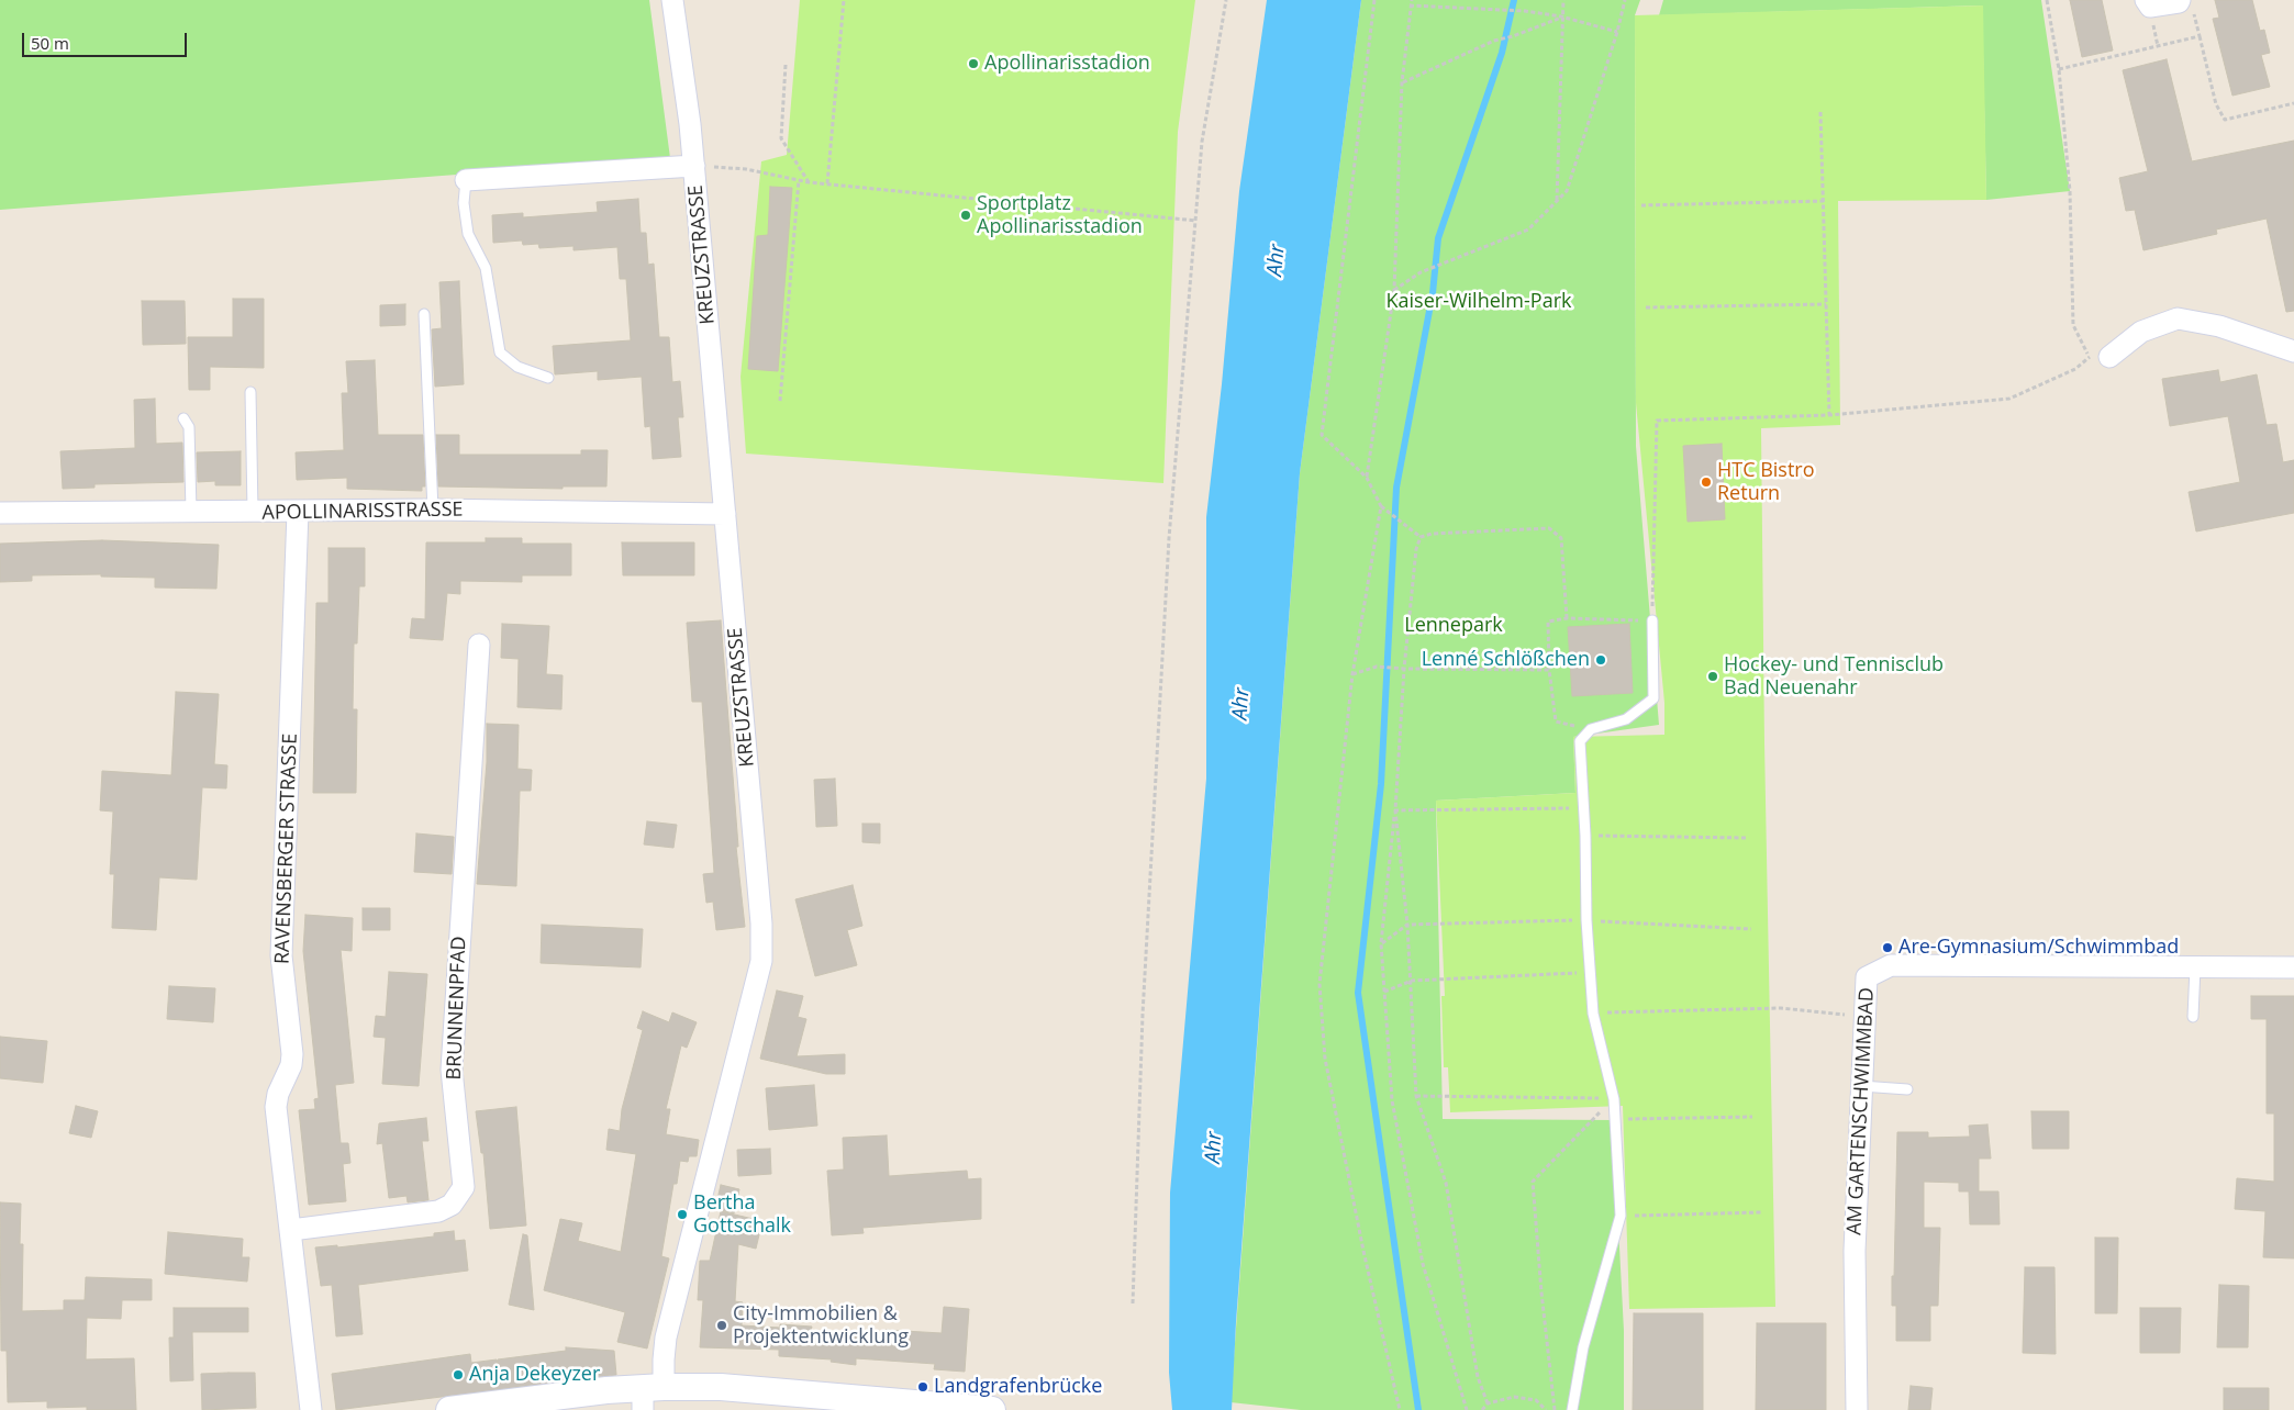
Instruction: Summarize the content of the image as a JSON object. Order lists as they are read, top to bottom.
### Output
{
  "streets": {
    "street": [
      "KREUZSTRASSE",
      "APOLLINARISSTRASSE",
      "RAVENSBERGER STRASSE",
      "BRUNNENPFAD",
      "AM GARTENSCHWIMMBAD"
    ]
  },
  "crossings": [
    ["KREUZSTRASSE", "APOLLINARISSTRASSE"],
    ["APOLLINARISSTRASSE", "RAVENSBERGER STRASSE"],
    ["RAVENSBERGER STRASSE", "BRUNNENPFAD"]
  ],
  "water": ["Ahr"],
  "parks": ["Kaiser-Wilhelm-Park", "Lennepark"],
  "places": [
    "Apollinarisstadion",
    "Sportplatz Apollinarisstadion",
    "HTC Bistro Return",
    "Lenné Schlößchen",
    "Hockey- und Tennisclub Bad Neuenahr",
    "Are-Gymnasium/Schwimmbad",
    "Bertha Gottschalk",
    "City-Immobilien & Projektentwicklung",
    "Anja Dekeyzer",
    "Landgrafenbrücke"
  ],
  "scale_bar": "50 m"
}
